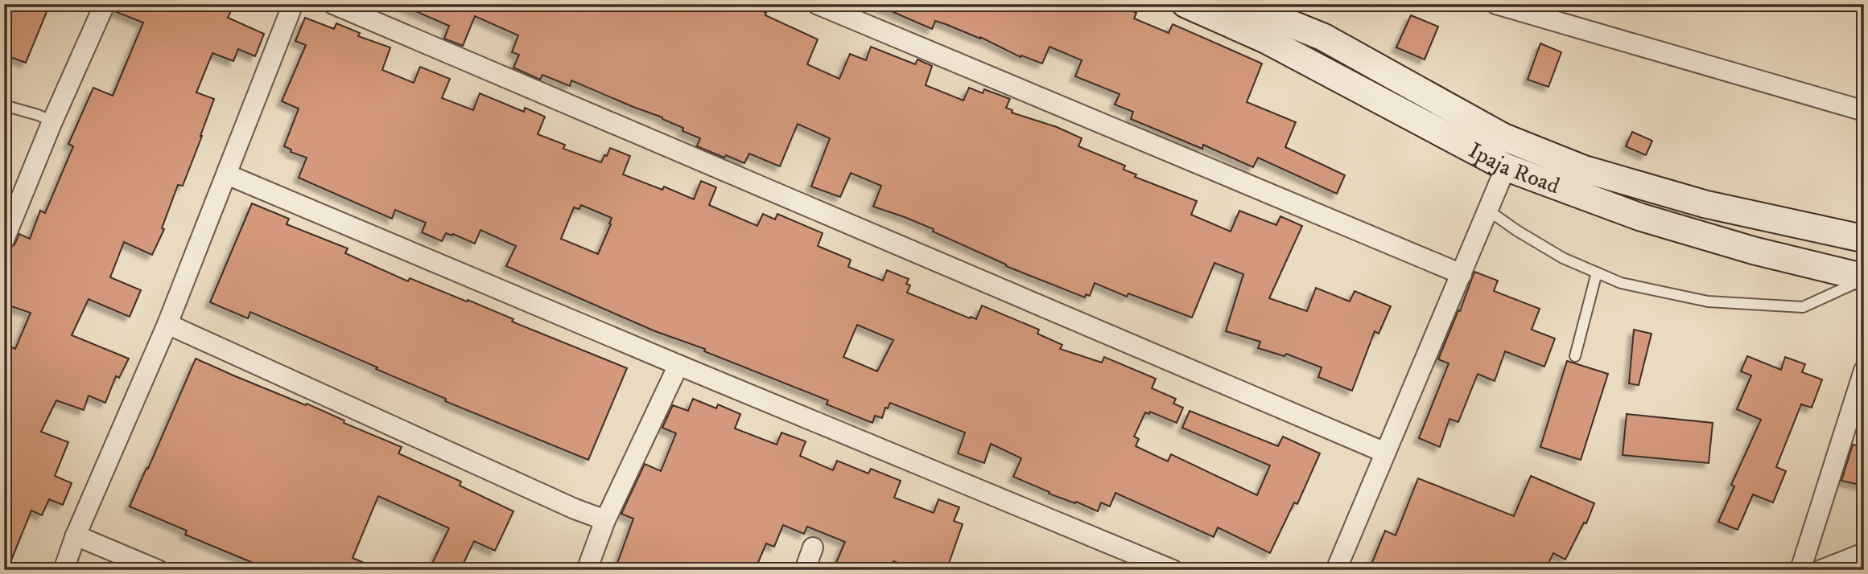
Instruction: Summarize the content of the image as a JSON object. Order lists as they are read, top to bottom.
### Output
{
  "streets": {
    "main road": ["Ipaja Road"]
  }
}
